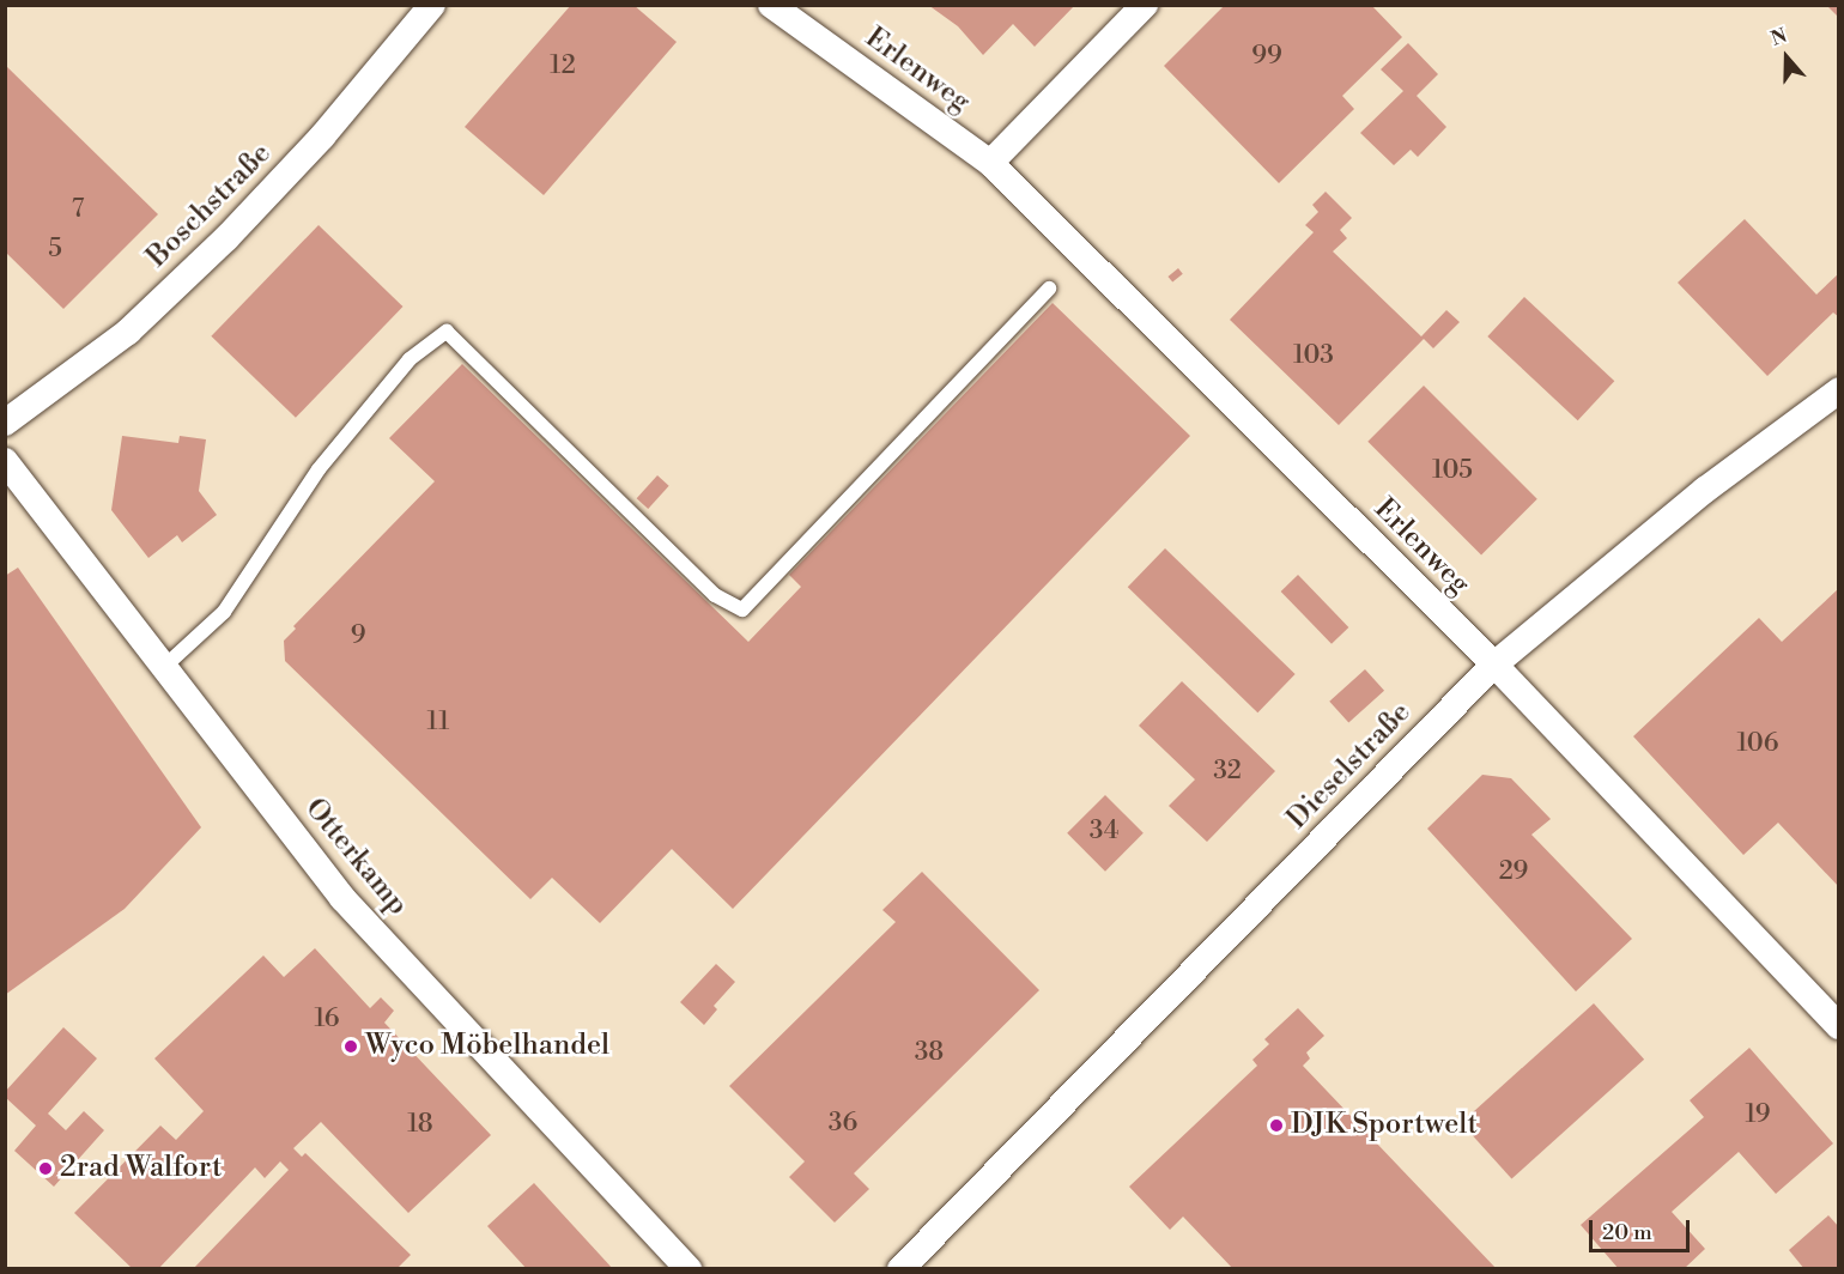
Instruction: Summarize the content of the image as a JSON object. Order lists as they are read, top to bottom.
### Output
{
  "streets": {
    "street": [
      "Erlenweg",
      "Boschstraße",
      "Dieselstraße",
      "Otterkamp"
    ]
  },
  "crossings": [
    ["Erlenweg", "Dieselstraße"]
  ],
  "places": ["Wyco Möbelhandel", "DJK Sportwelt", "2rad Walfort"],
  "house_numbers": [
    "99",
    "12",
    "7",
    "5",
    "103",
    "105",
    "9",
    "11",
    "106",
    "32",
    "34",
    "29",
    "16",
    "38",
    "19",
    "36",
    "18"
  ],
  "scale_bar": "20 m",
  "north": "top"
}
